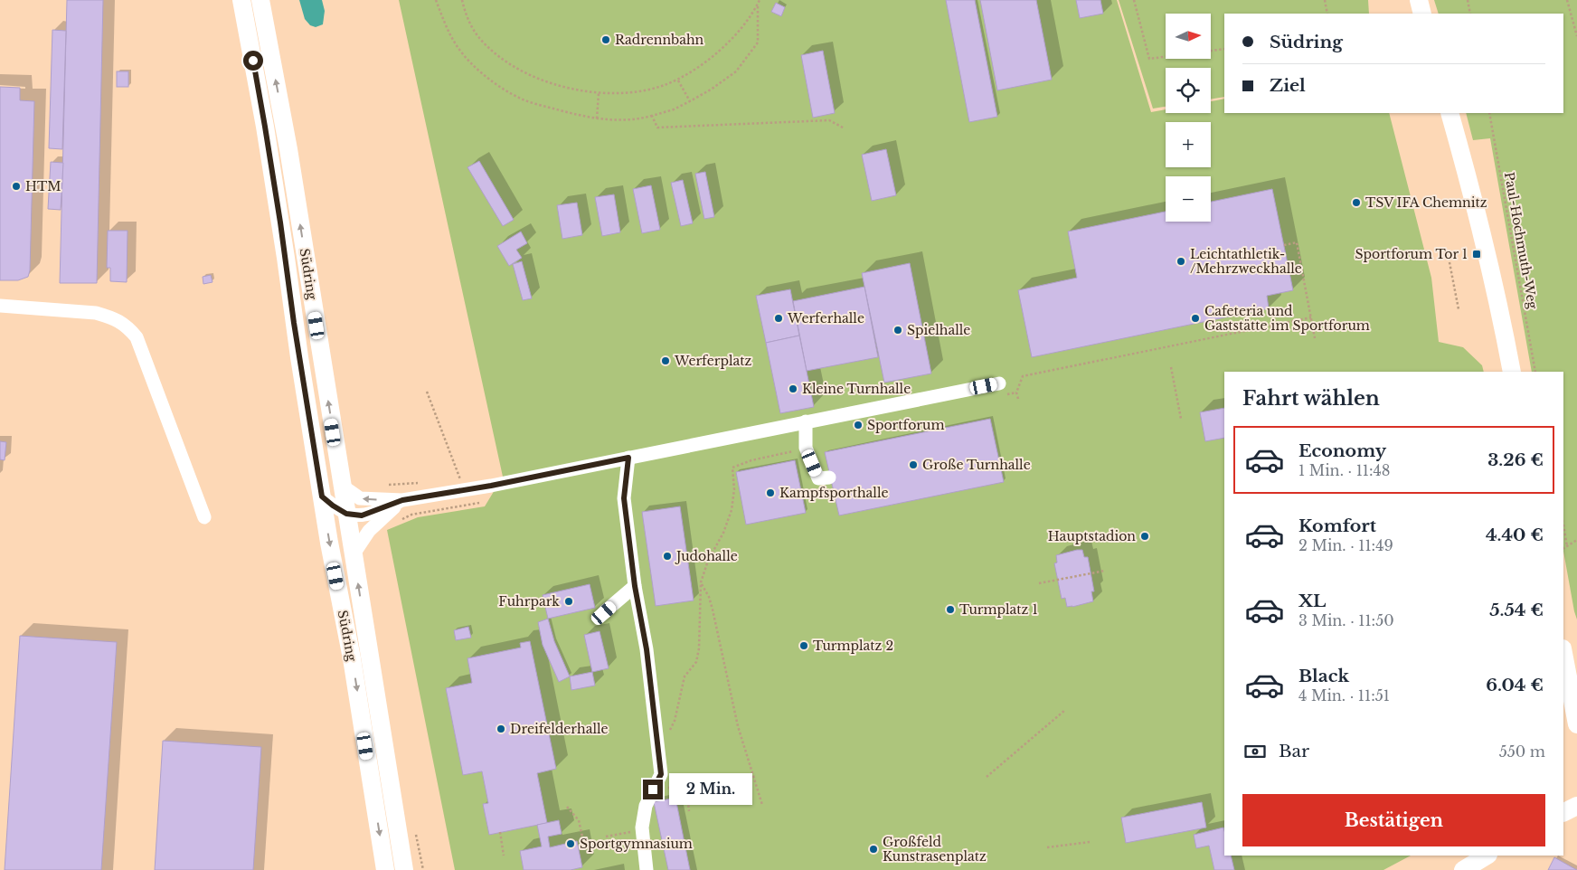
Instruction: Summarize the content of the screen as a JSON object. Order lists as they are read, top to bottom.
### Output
{
  "streets": {
    "main road": ["Südring"],
    "path": ["Paul-Hochmuth-Weg"]
  },
  "places": {
    "other": [
      "Radrennbahn",
      "HTM",
      "TSV IFA Chemnitz",
      "Leichtathletik- /Mehrzweckhalle",
      "Werferhalle",
      "Cafeteria und Gaststätte im Sportforum",
      "Spielhalle",
      "Werferplatz",
      "Kleine Turnhalle",
      "Sportforum",
      "Große Turnhalle",
      "Kampfsporthalle",
      "Hauptstadion",
      "Judohalle",
      "Fuhrpark",
      "Turmplatz 1",
      "Turmplatz 2",
      "Dreifelderhalle",
      "Sportgymnasium",
      "Großfeld Kunstrasenplatz"
    ],
    "transit": ["Sportforum Tor 1"]
  },
  "north": "right",
  "page": {
    "map_buttons": ["+", "−"],
    "banner": ["Südring", "Ziel"],
    "heading": "Fahrt wählen",
    "list": [
      {
        "name": "Economy",
        "note": "1 Min. · 11:48",
        "value": "3.26 €"
      },
      {
        "name": "Komfort",
        "note": "2 Min. · 11:49",
        "value": "4.40 €"
      },
      {
        "name": "XL",
        "note": "3 Min. · 11:50",
        "value": "5.54 €"
      },
      {
        "name": "Black",
        "note": "4 Min. · 11:51",
        "value": "6.04 €"
      }
    ],
    "pay": ["Bar", "550 m"],
    "bubble": "2 Min.",
    "buttons": "Bestätigen"
  }
}
